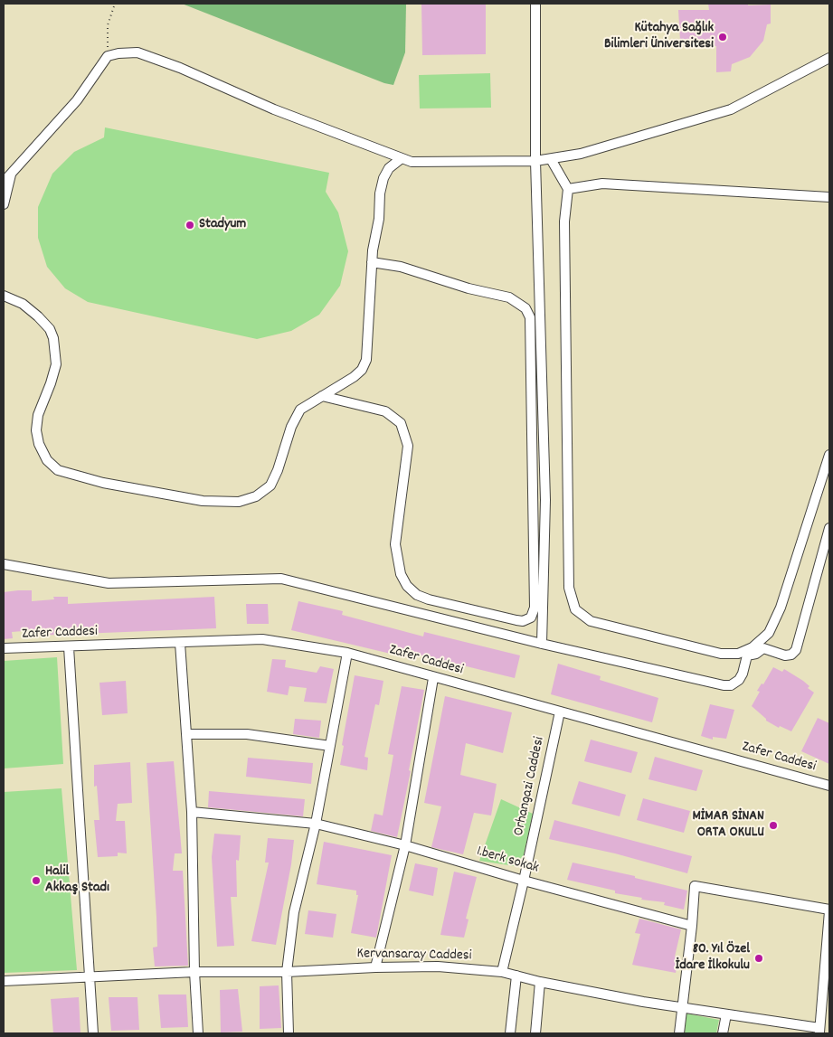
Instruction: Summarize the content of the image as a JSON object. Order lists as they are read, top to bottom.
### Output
{
  "streets": {
    "street": [
      "Zafer Caddesi",
      "Orhangazi Caddesi",
      "1.berk sokak",
      "Kervansaray Caddesi"
    ]
  },
  "crossings": [
    ["Zafer Caddesi", "Orhangazi Caddesi"],
    ["Orhangazi Caddesi", "1.berk sokak"],
    ["Orhangazi Caddesi", "Kervansaray Caddesi"]
  ],
  "places": [
    "Kütahya Sağlık Bilimleri Üniversitesi",
    "Stadyum",
    "MİMAR SİNAN ORTA OKULU",
    "Halil Akkaş Stadı",
    "80. Yıl Özel İdare İlkokulu"
  ]
}
